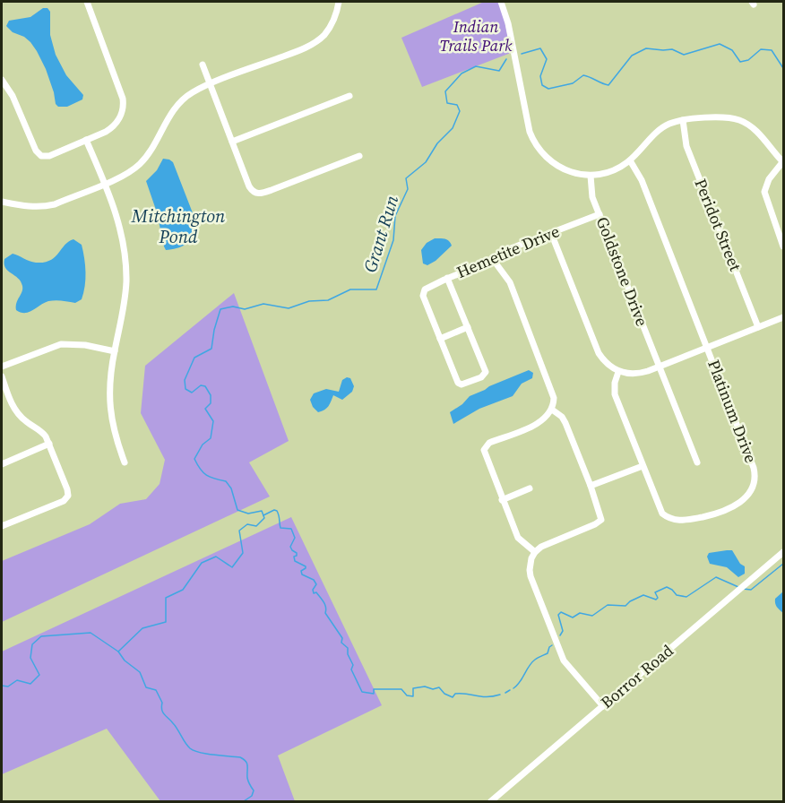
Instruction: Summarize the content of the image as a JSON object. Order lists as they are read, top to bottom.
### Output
{
  "streets": {
    "street": [
      "Peridot Street",
      "Hemetite Drive",
      "Goldstone Drive",
      "Platinum Drive",
      "Borror Road"
    ]
  },
  "crossings": [
    ["Hemetite Drive", "Goldstone Drive"]
  ],
  "water": ["Mitchington Pond", "Grant Run"],
  "parks": ["Indian Trails Park"]
}
